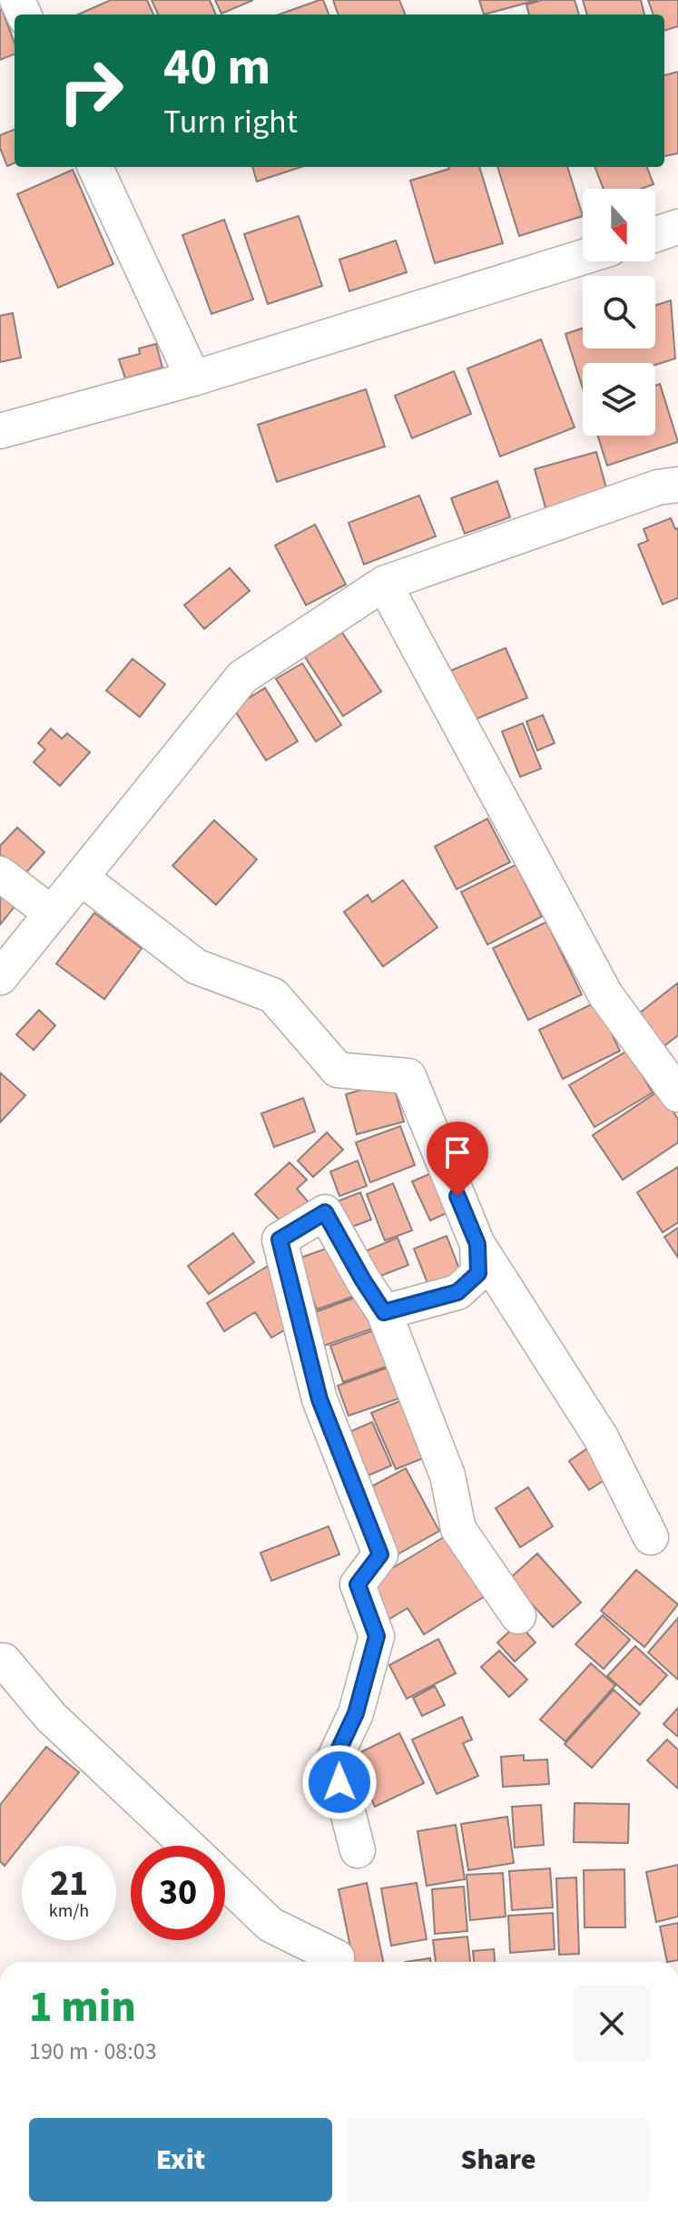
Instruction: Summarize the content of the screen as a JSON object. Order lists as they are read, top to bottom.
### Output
{
  "north": "bottom",
  "page": {
    "turn": ["40 m", "Turn right"],
    "speed": "21 km/h",
    "limit": "30",
    "heading": ["1 min", "190 m · 08:03"],
    "buttons": ["Exit", "Share"]
  }
}
